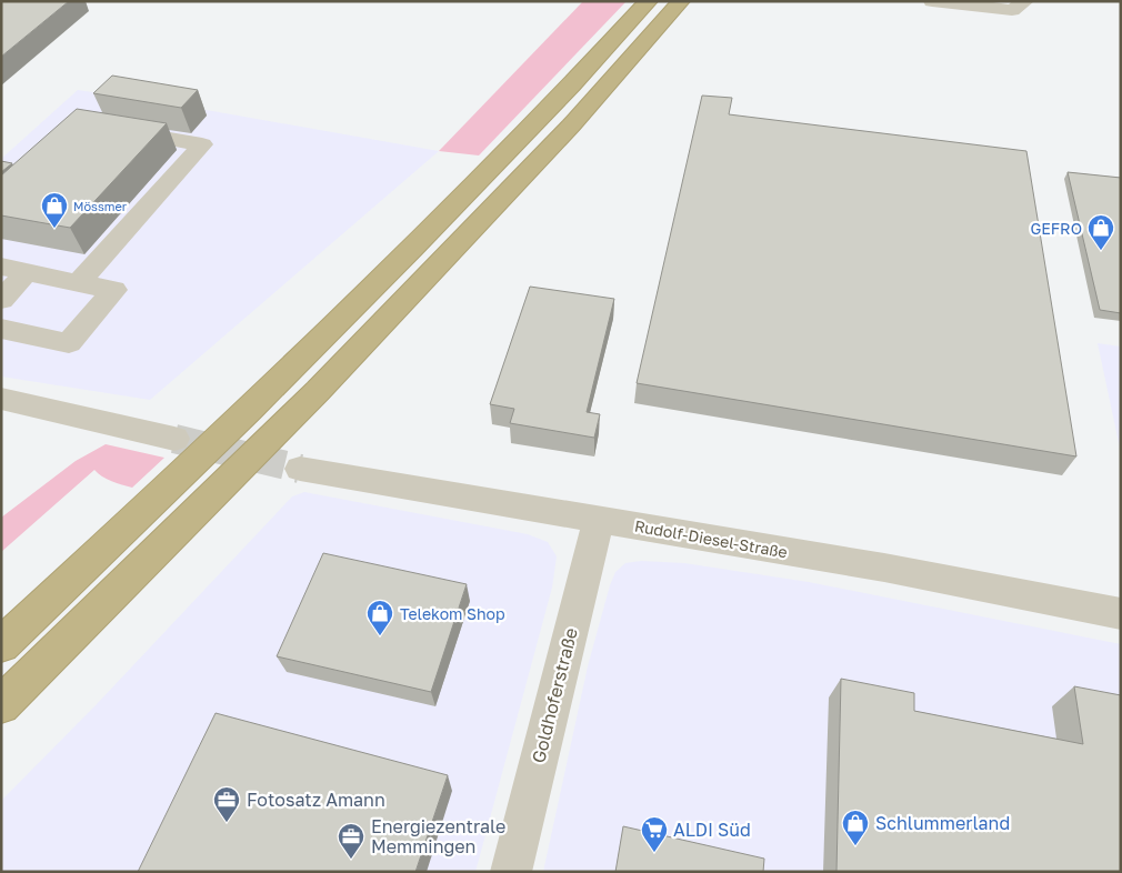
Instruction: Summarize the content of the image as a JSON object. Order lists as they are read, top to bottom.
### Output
{
  "streets": {
    "street": ["Rudolf-Diesel-Straße", "Goldhoferstraße"]
  },
  "crossings": [
    ["Rudolf-Diesel-Straße", "Goldhoferstraße"]
  ],
  "places": {
    "shop": [
      "Mössmer",
      "GEFRO",
      "Telekom Shop",
      "Schlummerland"
    ],
    "office": ["Fotosatz Amann", "Energiezentrale Memmingen"],
    "supermarket": ["ALDI Süd"]
  }
}
